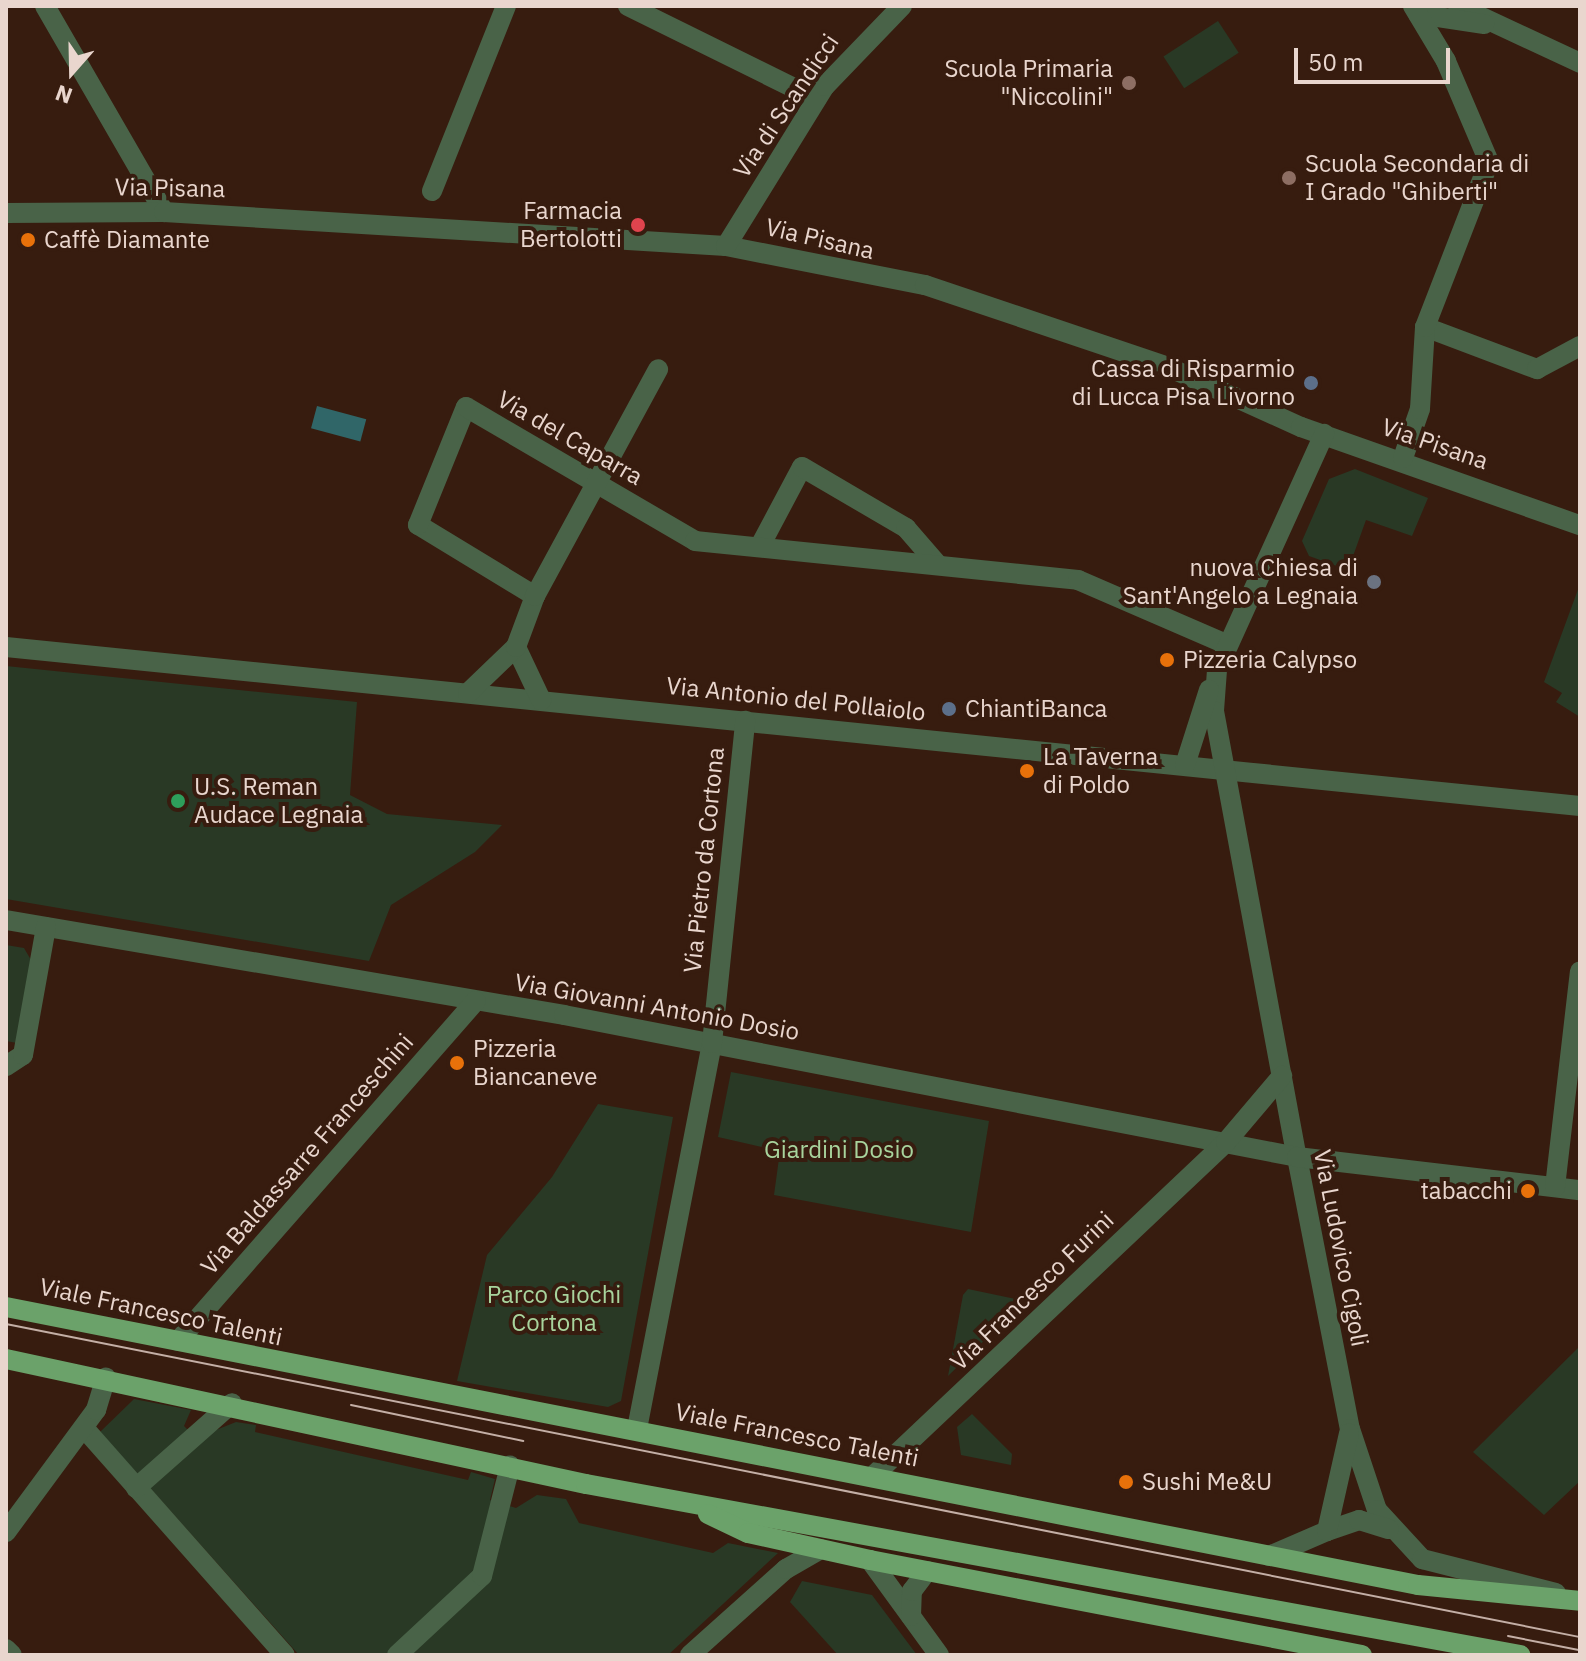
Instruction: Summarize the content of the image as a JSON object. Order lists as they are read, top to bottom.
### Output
{
  "streets": {
    "main road": ["Viale Francesco Talenti"],
    "street": [
      "Via di Scandicci",
      "Via Pisana",
      "Via del Caparra",
      "Via Antonio del Pollaiolo",
      "Via Pietro da Cortona",
      "Via Giovanni Antonio Dosio",
      "Via Baldassarre Franceschini",
      "Via Ludovico Cigoli",
      "Via Francesco Furini"
    ]
  },
  "crossings": [
    ["Via di Scandicci", "Via Pisana"],
    ["Via Antonio del Pollaiolo", "Via Pietro da Cortona"],
    ["Via Antonio del Pollaiolo", "Via Ludovico Cigoli"],
    ["Via Pietro da Cortona", "Via Giovanni Antonio Dosio"],
    ["Via Pietro da Cortona", "Viale Francesco Talenti"],
    ["Via Giovanni Antonio Dosio", "Via Baldassarre Franceschini"],
    ["Via Giovanni Antonio Dosio", "Via Ludovico Cigoli"],
    ["Via Giovanni Antonio Dosio", "Via Francesco Furini"],
    ["Via Baldassarre Franceschini", "Viale Francesco Talenti"],
    ["Via Ludovico Cigoli", "Viale Francesco Talenti"],
    ["Via Francesco Furini", "Viale Francesco Talenti"]
  ],
  "parks": ["Giardini Dosio", "Parco Giochi Cortona"],
  "places": [
    "Scuola Primaria \"Niccolini\"",
    "Scuola Secondaria di I Grado \"Ghiberti\"",
    "Farmacia Bertolotti",
    "Caffè Diamante",
    "Cassa di Risparmio di Lucca Pisa Livorno",
    "nuova Chiesa di Sant'Angelo a Legnaia",
    "Pizzeria Calypso",
    "ChiantiBanca",
    "La Taverna di Poldo",
    "U.S. Reman Audace Legnaia",
    "Pizzeria Biancaneve",
    "tabacchi",
    "Sushi Me&U"
  ],
  "scale_bar": "50 m",
  "north": "bottom"
}
